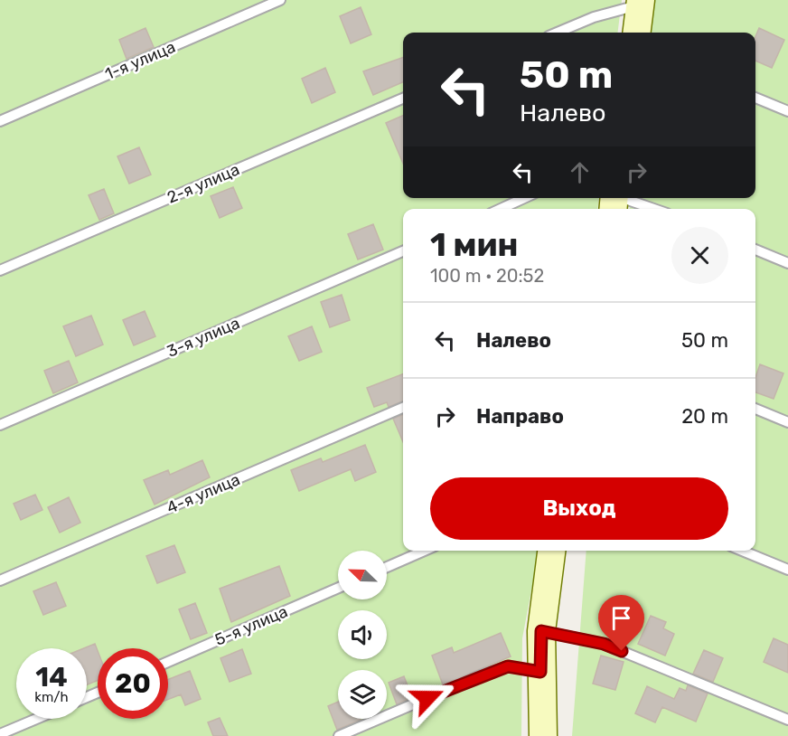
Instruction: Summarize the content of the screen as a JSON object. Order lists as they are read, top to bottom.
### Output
{
  "streets": {
    "lane": [
      "1-я улица",
      "2-я улица",
      "3-я улица",
      "4-я улица",
      "5-я улица"
    ]
  },
  "north": "top left",
  "page": {
    "turn": ["50 m", "Налево"],
    "heading": ["1 мин", "100 m · 20:52"],
    "list": [
      {
        "name": "Налево",
        "value": "50 m"
      },
      {
        "name": "Направо",
        "value": "20 m"
      }
    ],
    "buttons": "Выход",
    "speed": "14 km/h",
    "limit": "20"
  }
}
